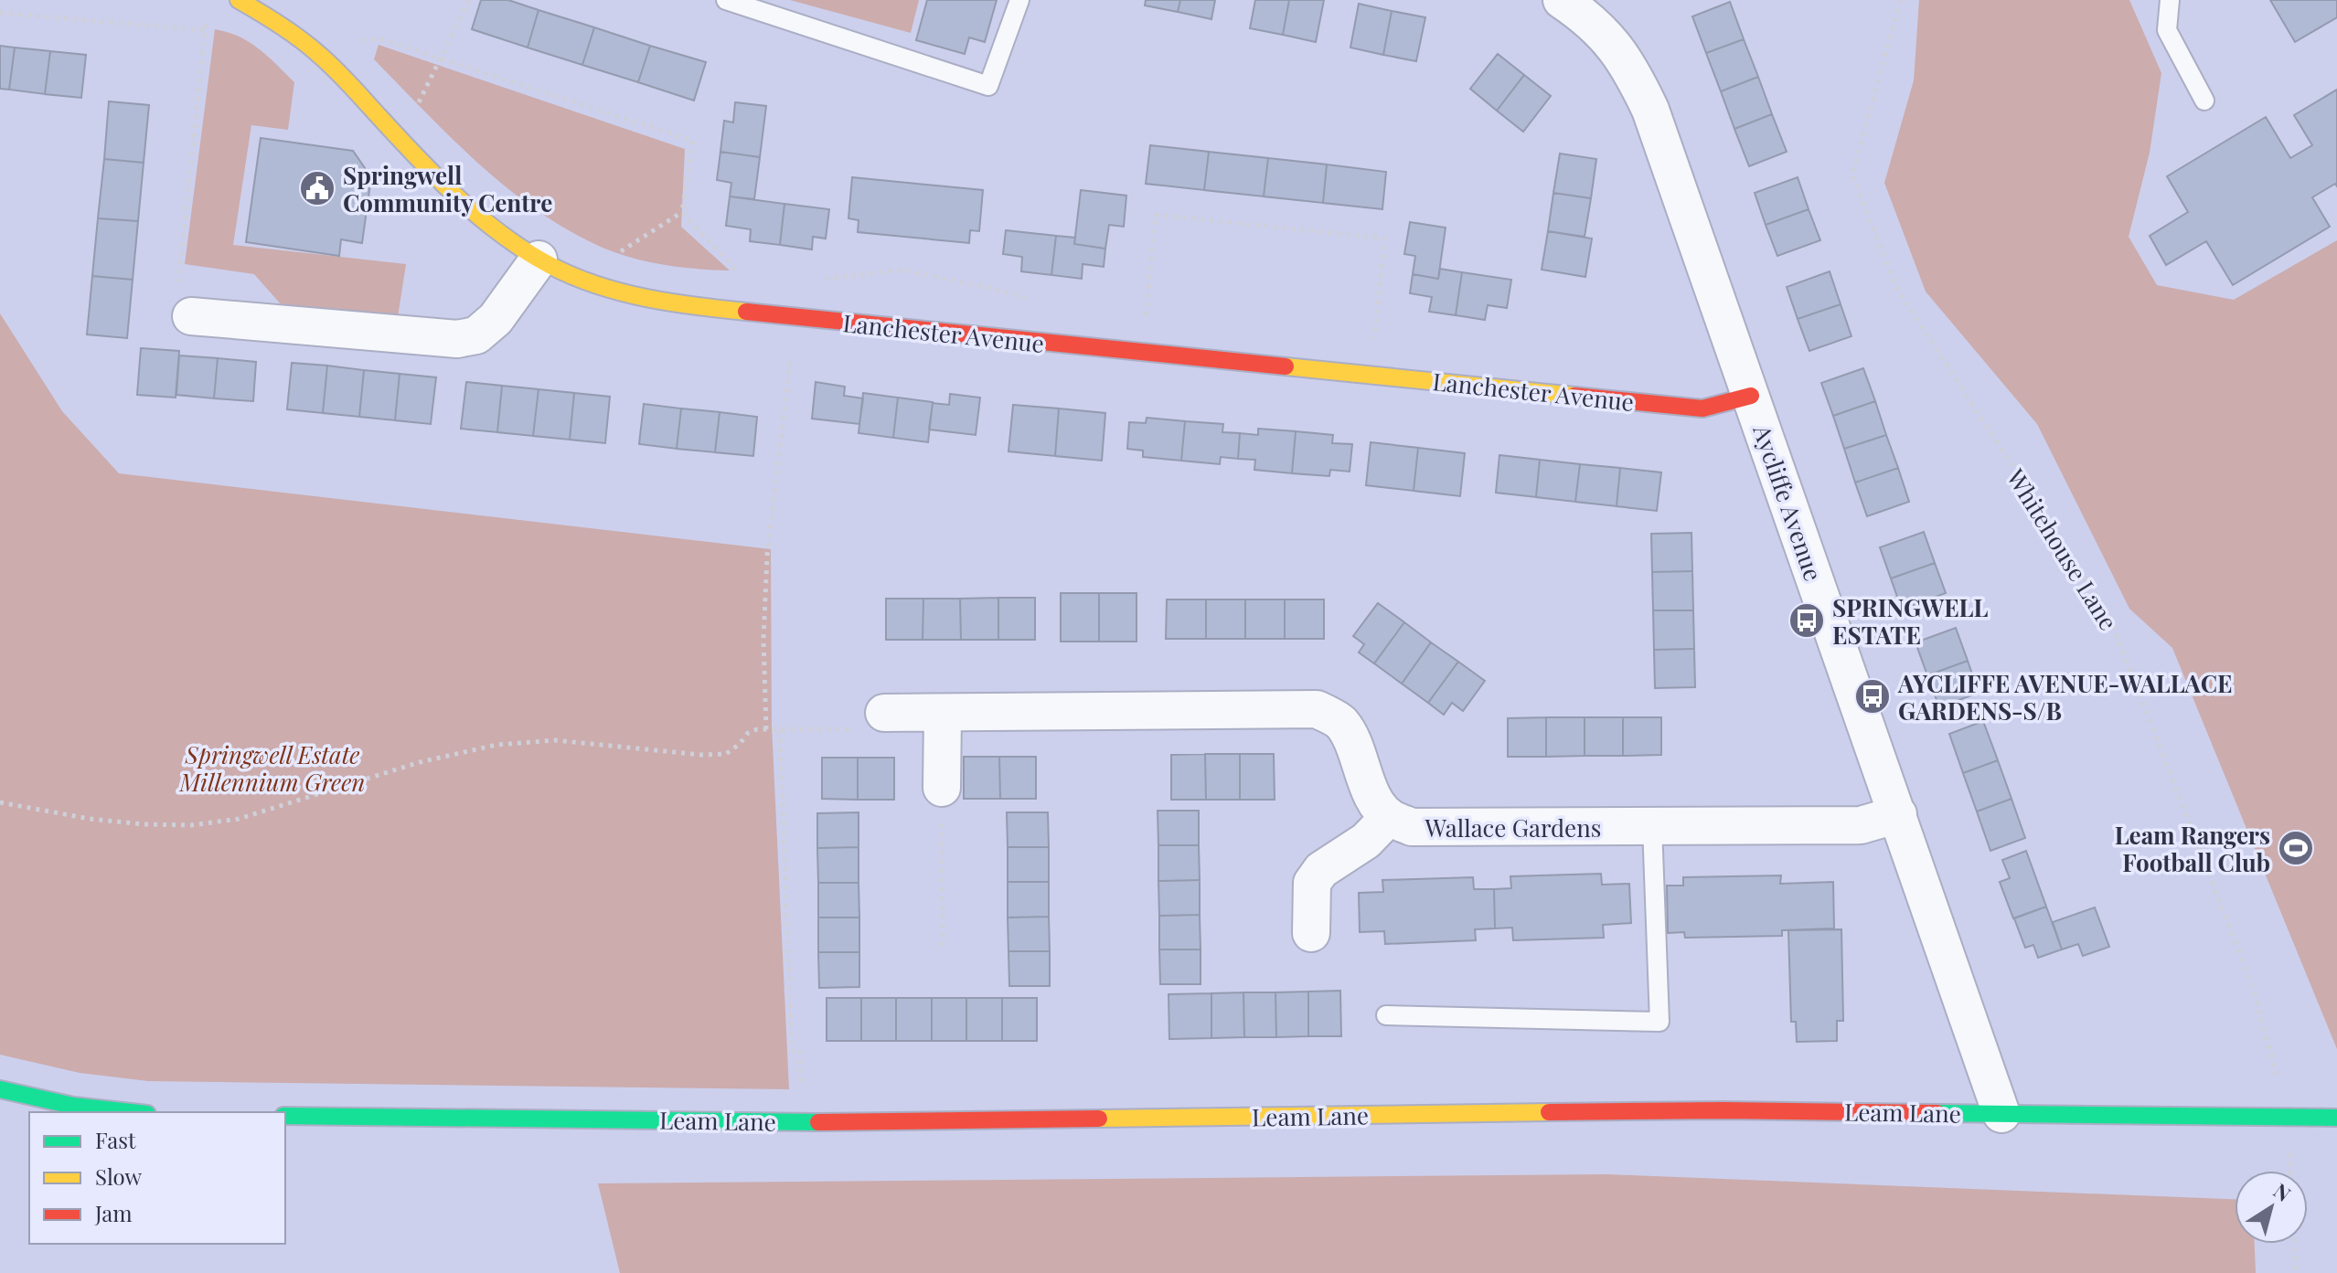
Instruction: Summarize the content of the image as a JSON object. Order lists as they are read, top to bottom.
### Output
{
  "streets": {
    "main road": ["Lanchester Avenue", "Leam Lane"],
    "street": ["Aycliffe Avenue", "Wallace Gardens"],
    "path": ["Whitehouse Lane"]
  },
  "crossings": [
    ["Lanchester Avenue", "Aycliffe Avenue"],
    ["Aycliffe Avenue", "Wallace Gardens"],
    ["Aycliffe Avenue", "Leam Lane"],
    ["Whitehouse Lane", "Leam Lane"]
  ],
  "parks": ["Springwell Estate Millennium Green"],
  "places": {
    "public building": ["Springwell Community Centre"],
    "bus stop": ["SPRINGWELL ESTATE", "AYCLIFFE AVENUE-WALLACE GARDENS-S/B"],
    "sports": ["Leam Rangers Football Club"]
  },
  "legend": ["Fast", "Slow", "Jam"],
  "north": "top right"
}
